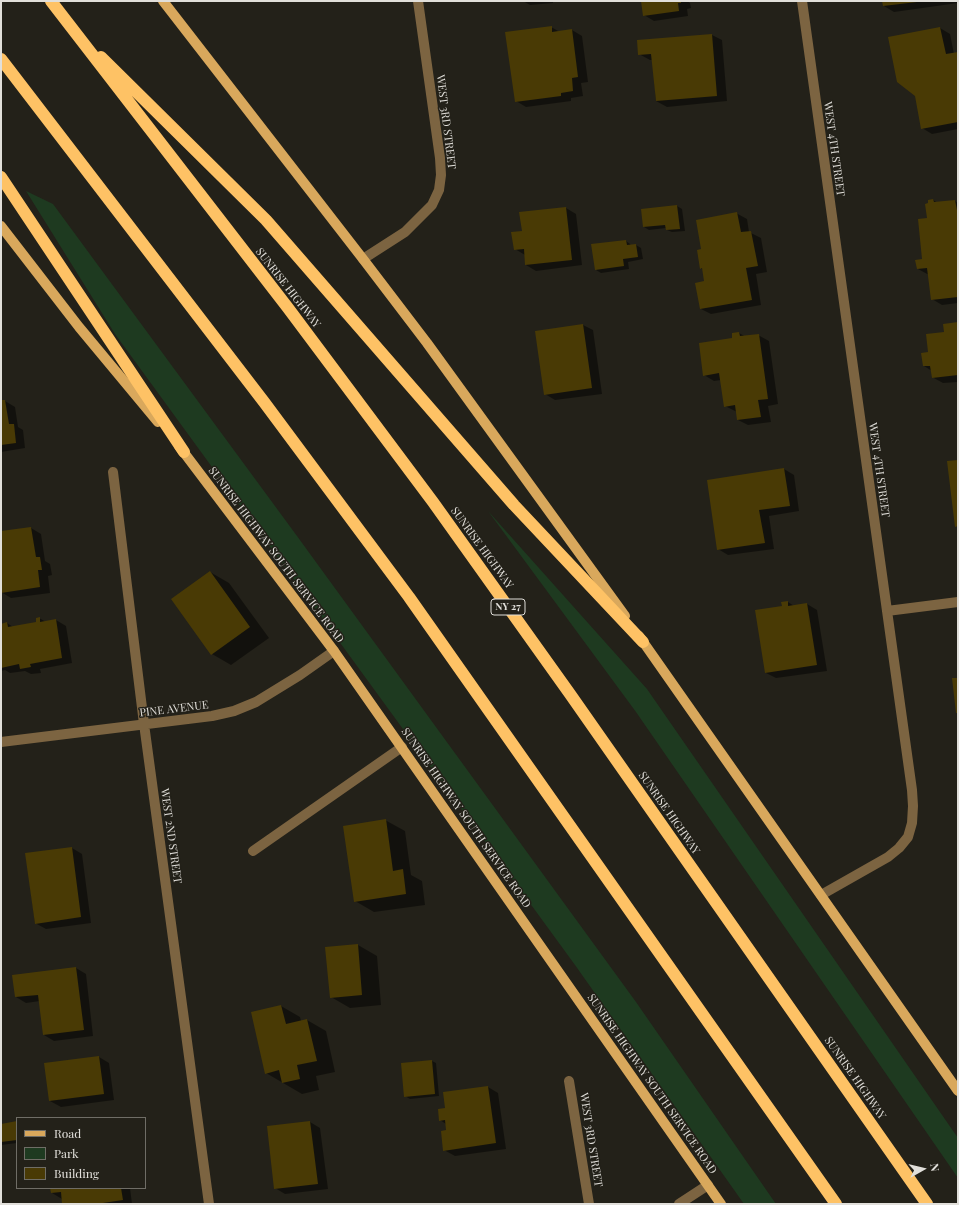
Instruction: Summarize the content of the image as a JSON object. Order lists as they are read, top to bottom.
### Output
{
  "streets": {
    "highway": ["SUNRISE HIGHWAY", "NY 27"],
    "main road": ["SUNRISE HIGHWAY SOUTH SERVICE ROAD"],
    "street": [
      "WEST 3RD STREET",
      "WEST 4TH STREET",
      "PINE AVENUE",
      "WEST 2ND STREET"
    ]
  },
  "crossings": [
    ["SUNRISE HIGHWAY SOUTH SERVICE ROAD", "PINE AVENUE"],
    ["PINE AVENUE", "WEST 2ND STREET"]
  ],
  "legend": ["Road", "Park", "Building"],
  "north": "right"
}
